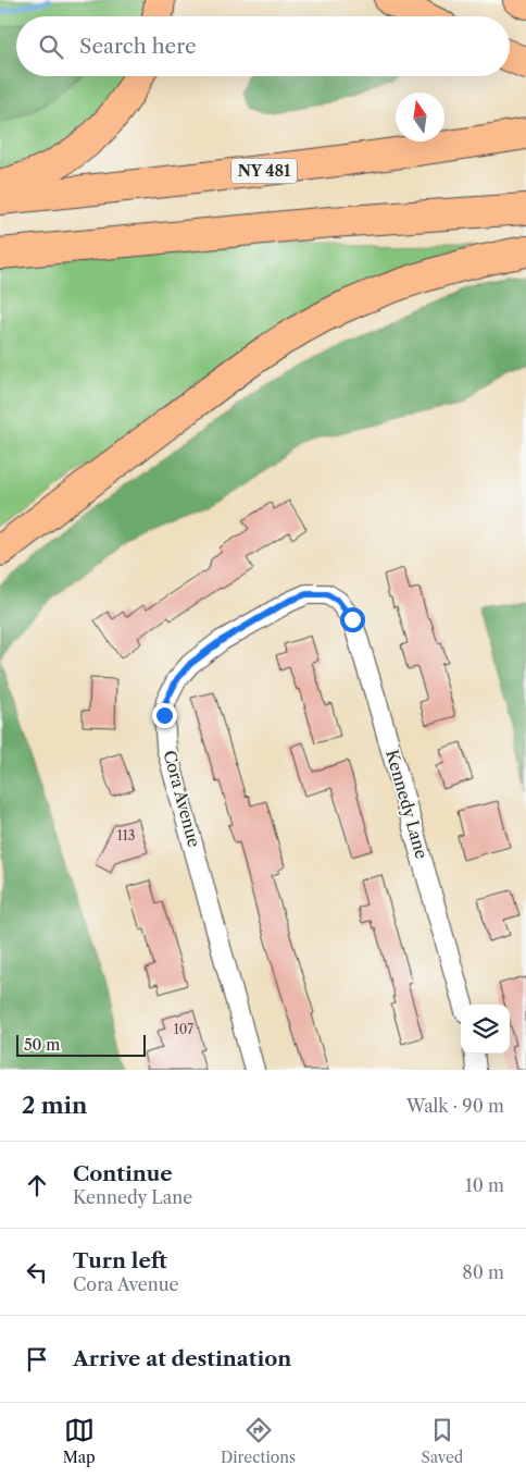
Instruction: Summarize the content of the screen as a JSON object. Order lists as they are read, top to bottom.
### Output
{
  "streets": {
    "highway": ["NY 481"],
    "street": ["Cora Avenue", "Kennedy Lane"]
  },
  "crossings": [
    ["Cora Avenue", "Kennedy Lane"]
  ],
  "house_numbers": ["113", "107"],
  "scale_bar": "50 m",
  "north": "top",
  "page": {
    "search": "Search here",
    "scale": "50 m",
    "heading": ["2 min", "Walk · 90 m"],
    "list": [
      ["Continue", "Kennedy Lane", "10 m"],
      ["Turn left", "Cora Avenue", "80 m"],
      "Arrive at destination"
    ],
    "nav": ["Map", "Directions", "Saved"]
  }
}
